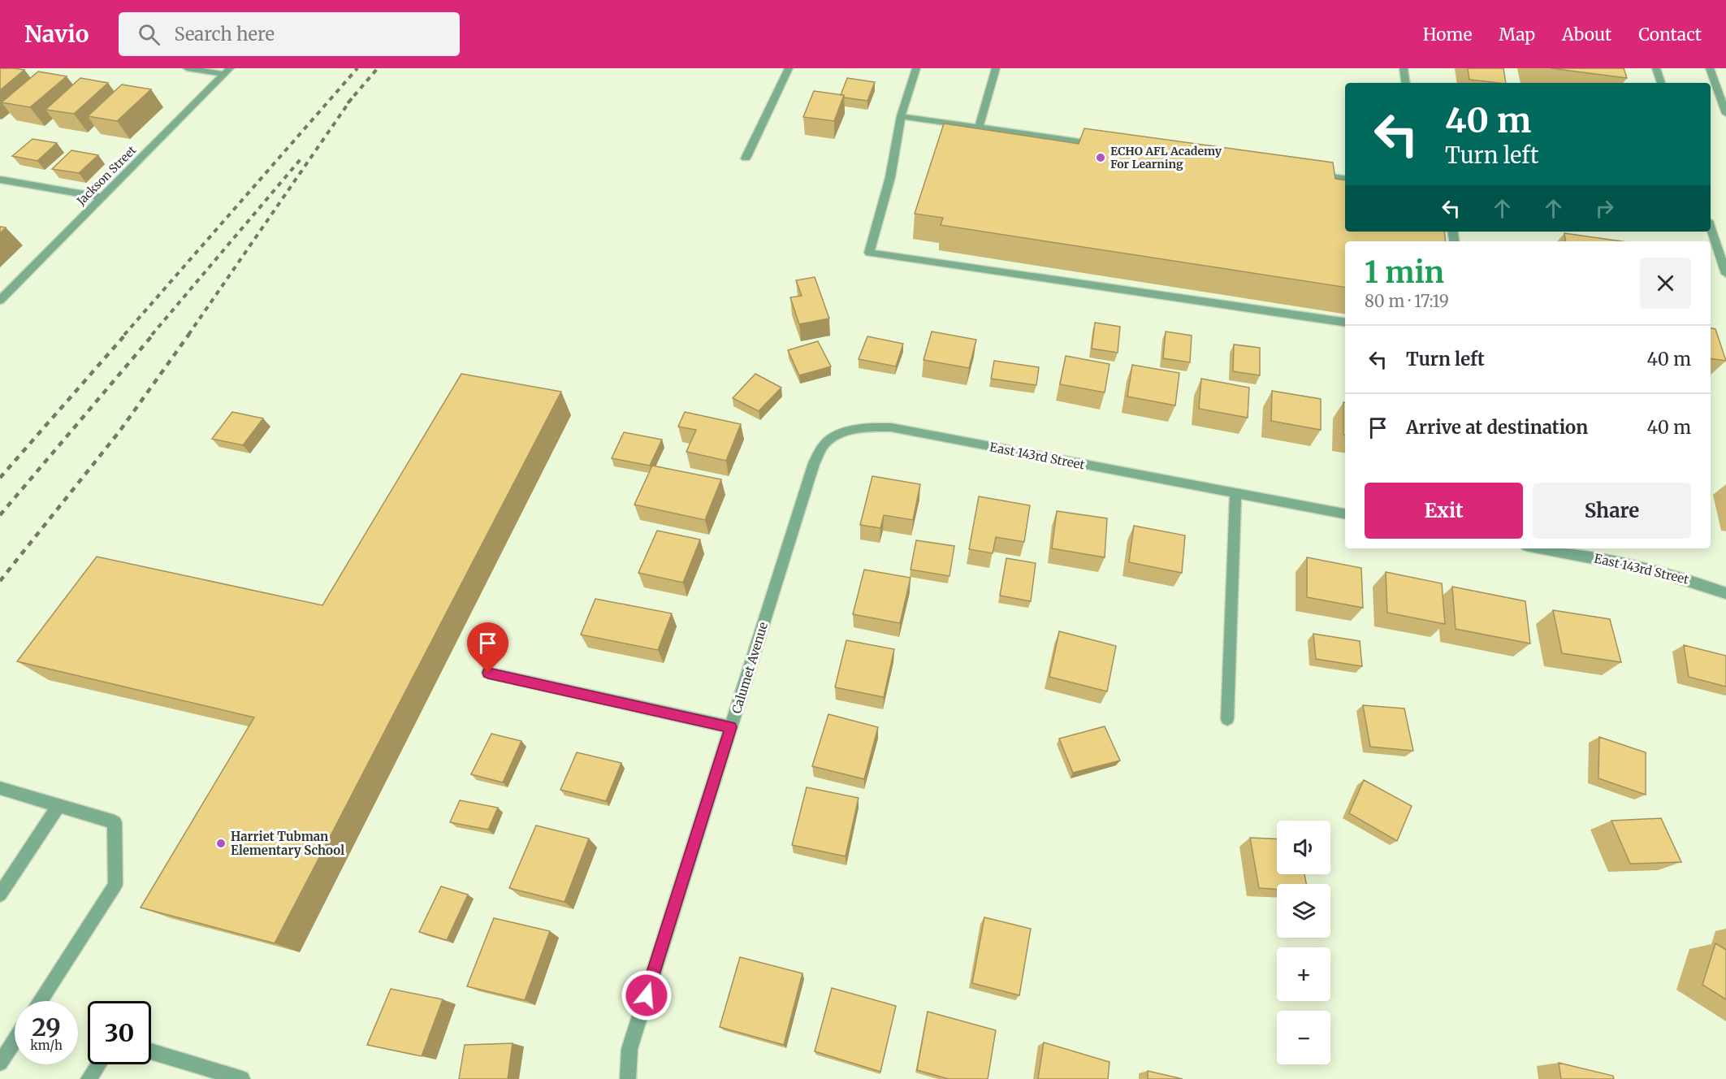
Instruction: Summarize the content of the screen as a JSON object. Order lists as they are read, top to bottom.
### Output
{
  "streets": {
    "street": ["Jackson Street", "East 143rd Street", "Calumet Avenue"]
  },
  "crossings": [
    ["East 143rd Street", "Calumet Avenue"]
  ],
  "places": ["ECHO AFL Academy For Learning", "Harriet Tubman Elementary School"],
  "page": {
    "header": "Navio",
    "search": "Search here",
    "nav": [
      "Home",
      "Map",
      "About",
      "Contact"
    ],
    "turn": ["40 m", "Turn left"],
    "heading": ["1 min", "80 m · 17:19"],
    "list": [
      {
        "name": "Turn left",
        "value": "40 m"
      },
      {
        "name": "Arrive at destination",
        "value": "40 m"
      }
    ],
    "buttons": ["Exit", "Share"],
    "map_buttons": ["+", "−"],
    "speed": "29 km/h",
    "limit": "30"
  }
}
